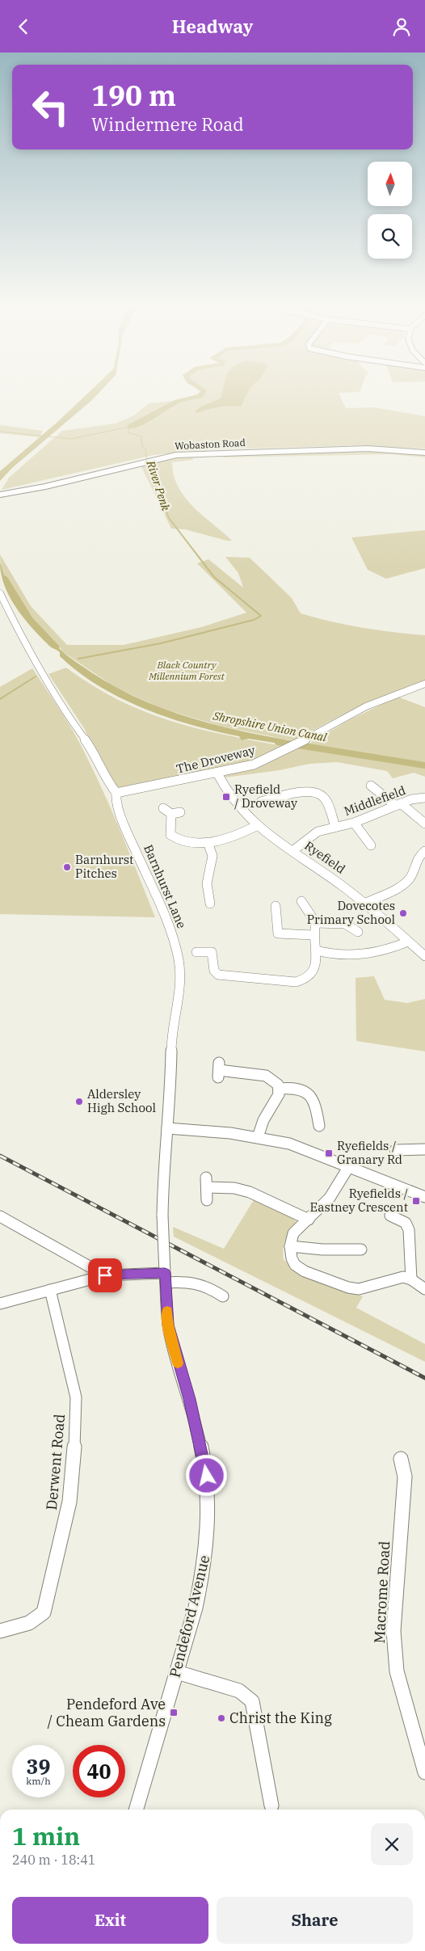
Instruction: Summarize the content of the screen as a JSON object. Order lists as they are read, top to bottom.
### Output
{
  "streets": {
    "street": [
      "Wobaston Road",
      "The Droveway",
      "Middlefield",
      "Ryefield",
      "Barnhurst Lane",
      "Derwent Road",
      "Macrome Road",
      "Pendeford Avenue"
    ]
  },
  "crossings": [
    ["The Droveway", "Ryefield"],
    ["The Droveway", "Barnhurst Lane"],
    ["Middlefield", "Ryefield"],
    ["Barnhurst Lane", "Pendeford Avenue"]
  ],
  "water": ["River Penk", "Shropshire Union Canal"],
  "parks": ["Black Country Millennium Forest"],
  "places": {
    "transit": [
      "Ryefield / Droveway",
      "Ryefields / Granary Rd",
      "Ryefields / Eastney Crescent",
      "Pendeford Ave / Cheam Gardens"
    ],
    "other": [
      "Barnhurst Pitches",
      "Dovecotes Primary School",
      "Aldersley High School",
      "Christ the King"
    ]
  },
  "north": "top",
  "page": {
    "header": "Headway",
    "turn": ["190 m", "Windermere Road"],
    "speed": "39 km/h",
    "limit": "40",
    "heading": ["1 min", "240 m · 18:41"],
    "buttons": ["Exit", "Share"]
  }
}
